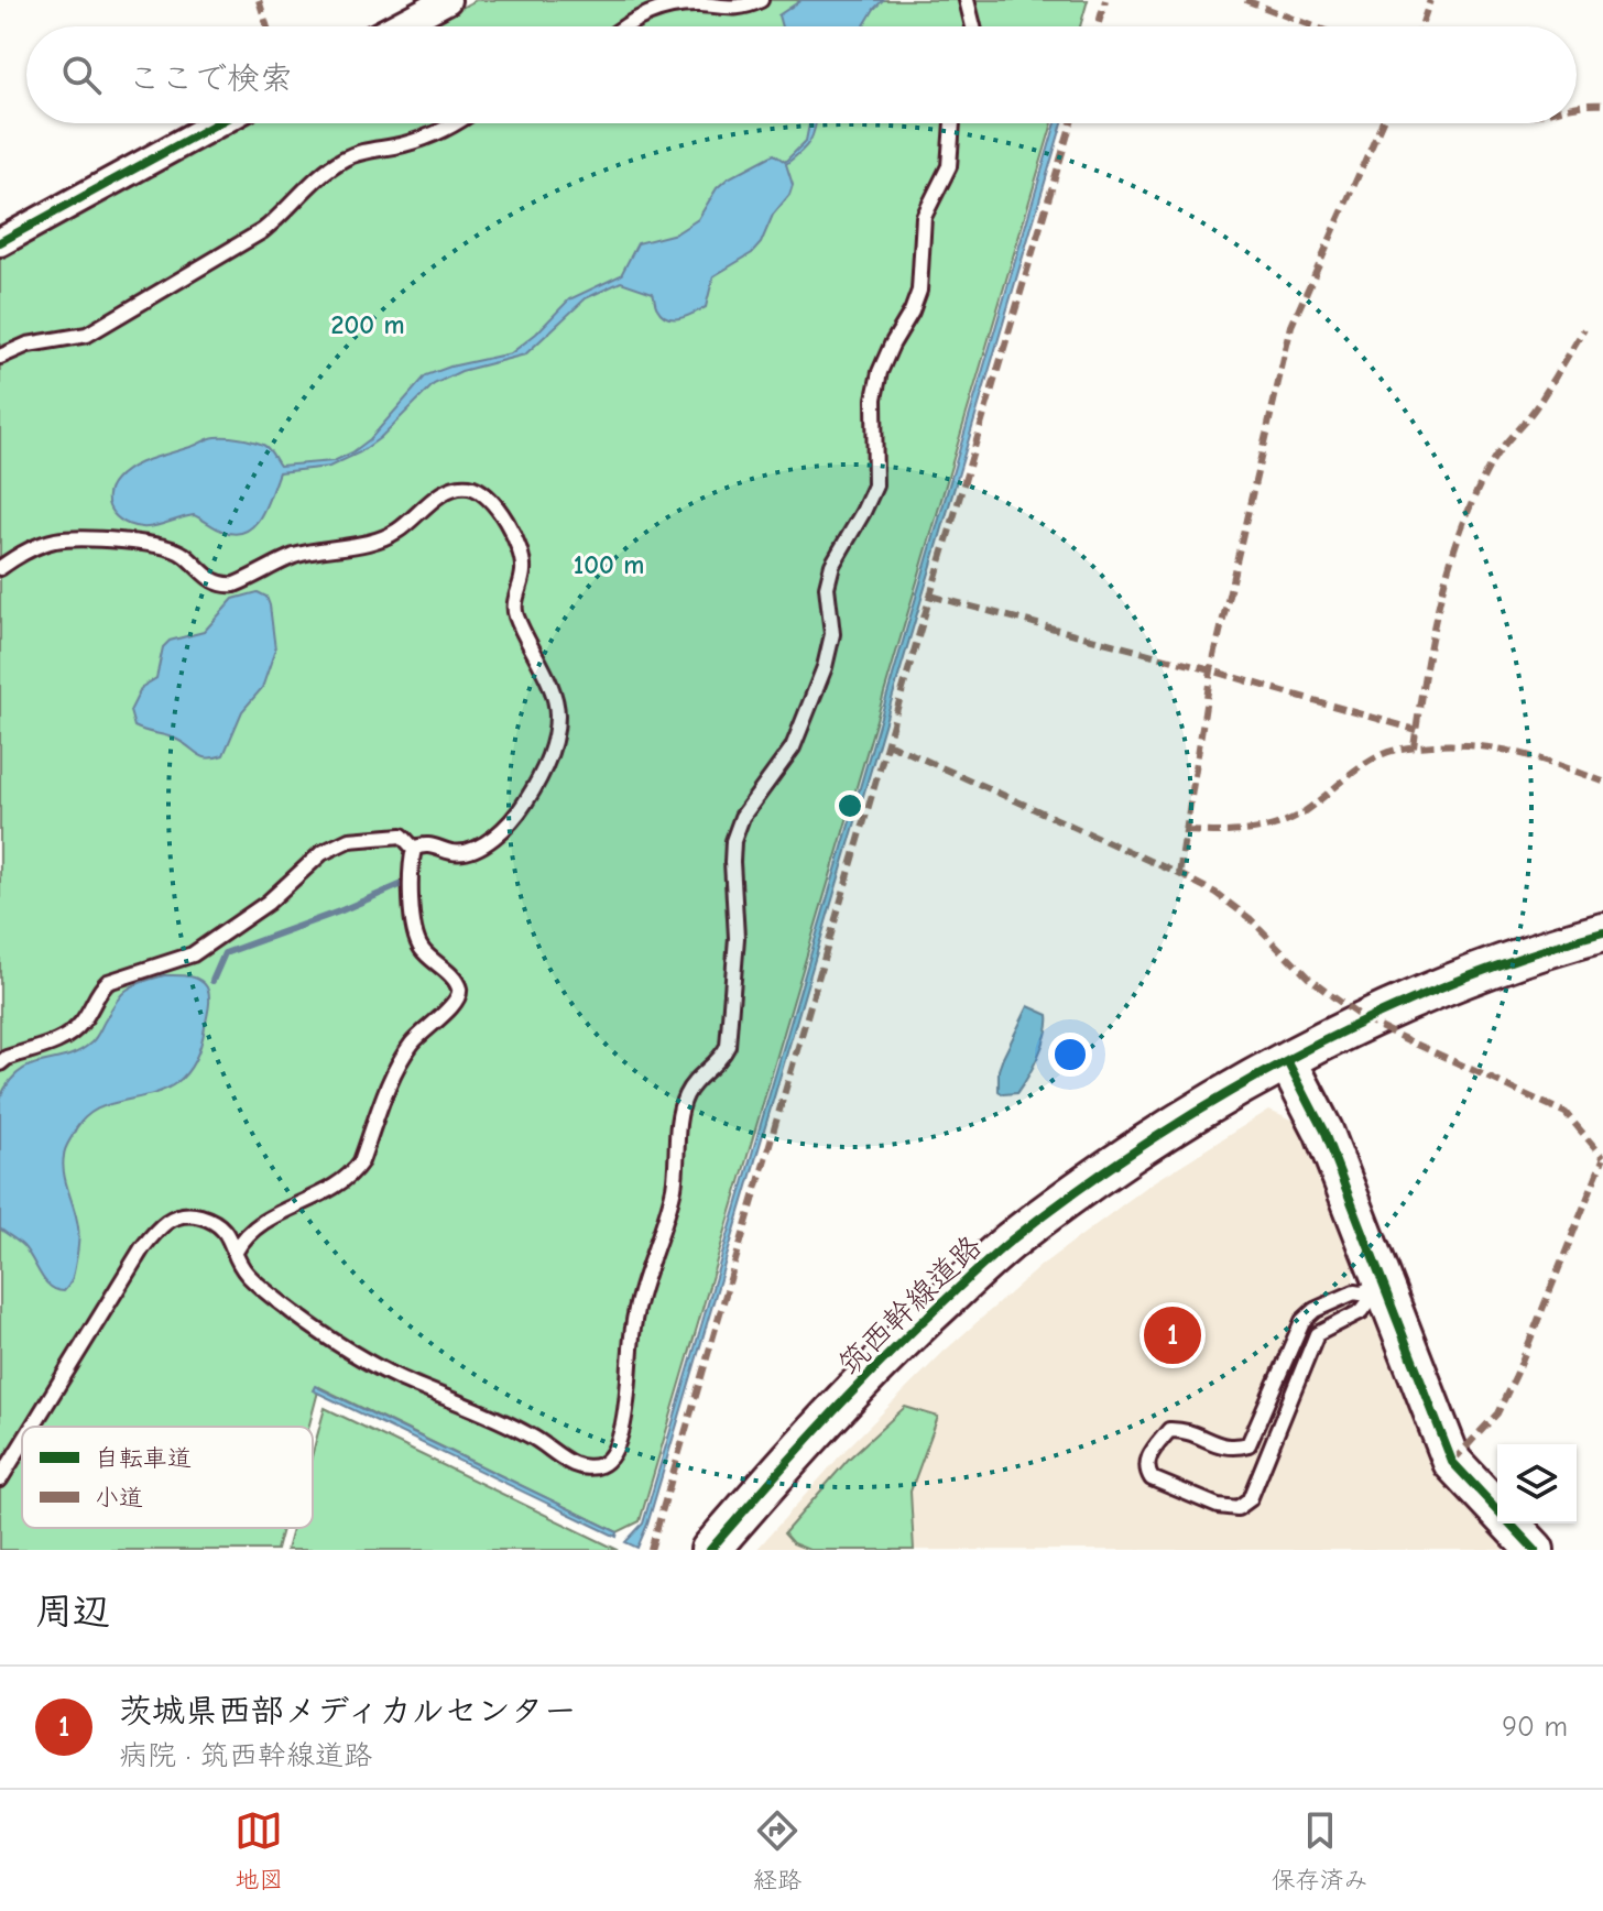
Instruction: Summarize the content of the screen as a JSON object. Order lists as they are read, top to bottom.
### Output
{
  "streets": {
    "street": ["筑西幹線道路"]
  },
  "legend": ["自転車道", "小道"],
  "page": {
    "search": "ここで検索",
    "pins": "1",
    "heading": "周辺",
    "list": [
      {
        "mark": "1",
        "name": "茨城県西部メディカルセンター",
        "note": "病院 · 筑西幹線道路",
        "value": "90 m"
      }
    ],
    "nav": ["地図", "経路", "保存済み"]
  },
  "rings": ["200 m", "100 m"]
}
